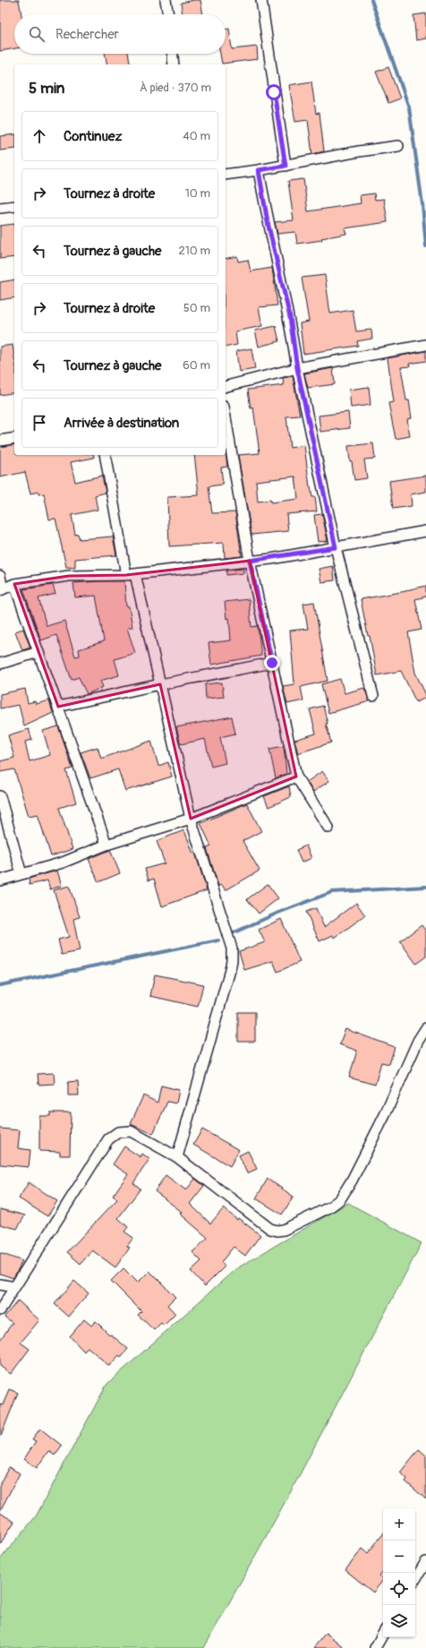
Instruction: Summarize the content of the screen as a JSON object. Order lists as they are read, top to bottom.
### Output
{
  "page": {
    "search": "Rechercher",
    "heading": ["5 min", "À pied · 370 m"],
    "list": [
      ["Continuez", "40 m"],
      ["Tournez à droite", "10 m"],
      ["Tournez à gauche", "210 m"],
      ["Tournez à droite", "50 m"],
      ["Tournez à gauche", "60 m"],
      "Arrivée à destination"
    ],
    "map_buttons": ["+", "−"]
  }
}
